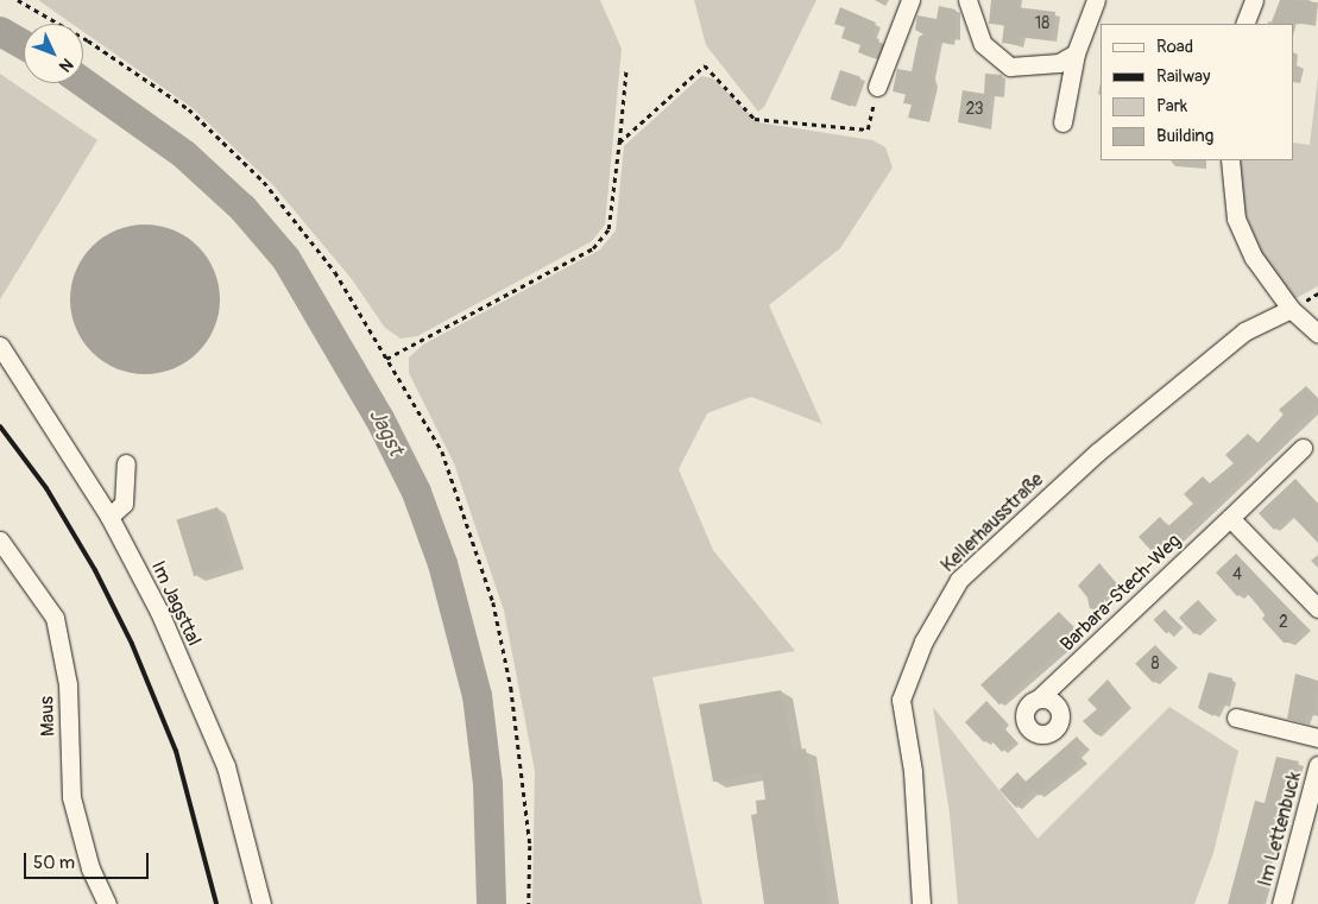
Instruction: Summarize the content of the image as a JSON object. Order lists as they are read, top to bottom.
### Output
{
  "streets": {
    "street": [
      "Kellerhausstraße",
      "Barbara-Stech-Weg",
      "Im Jagsttal",
      "Maus",
      "Im Lettenbuck"
    ]
  },
  "water": ["Jagst"],
  "house_numbers": [
    "18",
    "23",
    "4",
    "2",
    "8"
  ],
  "legend": [
    "Road",
    "Railway",
    "Park",
    "Building"
  ],
  "scale_bar": "50 m",
  "north": "bottom right"
}
